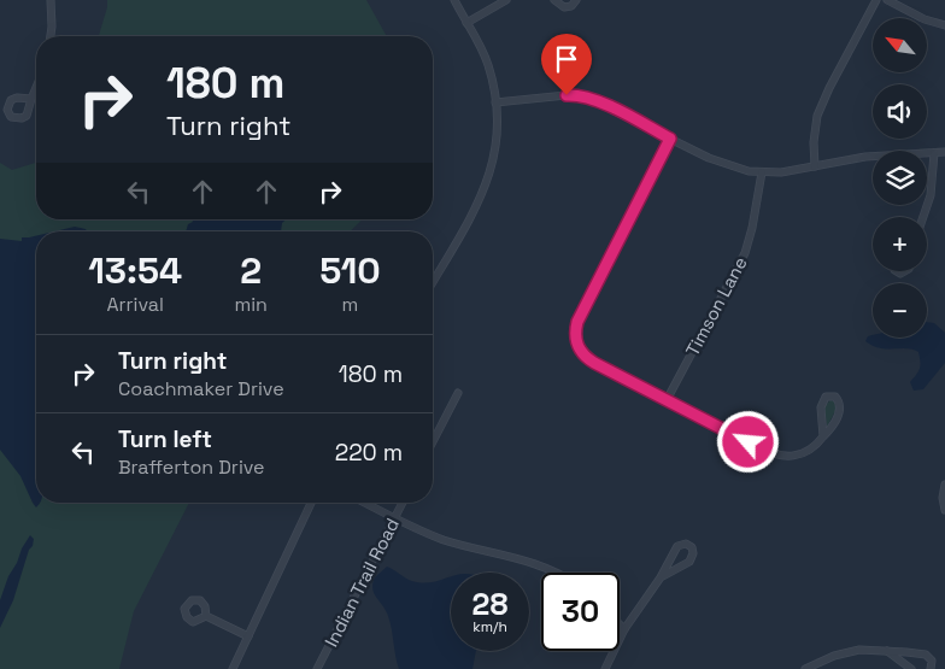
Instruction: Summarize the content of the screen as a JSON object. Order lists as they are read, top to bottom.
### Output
{
  "streets": {
    "street": ["Timson Lane", "Indian Trail Road"]
  },
  "north": "top left",
  "page": {
    "map_buttons": ["+", "−"],
    "turn": ["180 m", "Turn right"],
    "eta": [
      "13:54",
      "Arrival",
      "2",
      "min",
      "510",
      "m"
    ],
    "list": [
      {
        "name": "Turn right",
        "note": "Coachmaker Drive",
        "value": "180 m"
      },
      {
        "name": "Turn left",
        "note": "Brafferton Drive",
        "value": "220 m"
      }
    ],
    "speed": "28 km/h",
    "limit": "30"
  }
}
